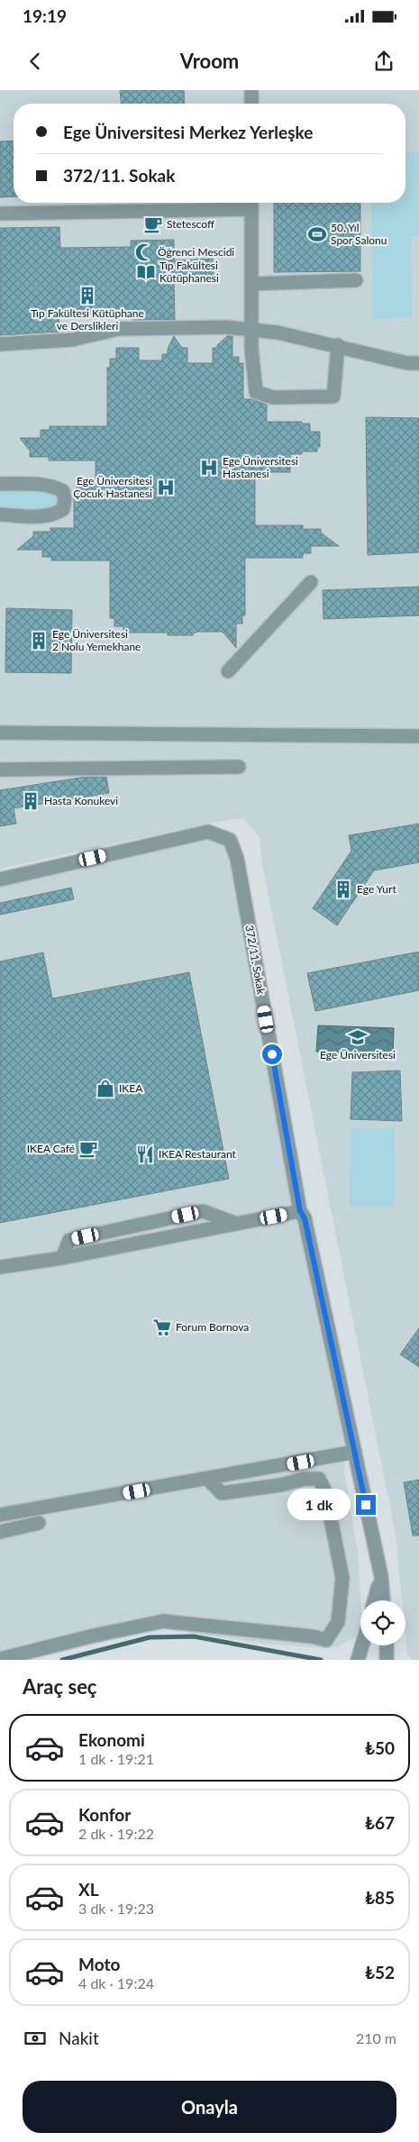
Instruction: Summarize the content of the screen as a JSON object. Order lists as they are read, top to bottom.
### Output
{
  "streets": {
    "street": ["372/11. Sokak"]
  },
  "places": {
    "cafe": ["Stetescoff", "IKEA Café"],
    "sports": ["50. Yıl Spor Salonu"],
    "mosque": ["Öğrenci Mescidi"],
    "library": ["Tıp Fakültesi Kütüphanesi"],
    "building": [
      "Tıp Fakültesi Kütüphane ve Derslikleri",
      "Ege Üniversitesi 2 Nolu Yemekhane",
      "Hasta Konukevi",
      "Ege Yurt"
    ],
    "hospital": ["Ege Üniversitesi Hastanesi", "Ege Üniversitesi Çocuk Hastanesi"],
    "school or university": ["Ege Üniversitesi"],
    "shop": ["IKEA"],
    "restaurant": ["IKEA Restaurant"],
    "supermarket": ["Forum Bornova"]
  },
  "page": {
    "status": "19:19",
    "header": "Vroom",
    "banner": ["Ege Üniversitesi Merkez Yerleşke", "372/11. Sokak"],
    "bubble": "1 dk",
    "heading": "Araç seç",
    "list": [
      {
        "name": "Ekonomi",
        "note": "1 dk · 19:21",
        "value": "₺50"
      },
      {
        "name": "Konfor",
        "note": "2 dk · 19:22",
        "value": "₺67"
      },
      {
        "name": "XL",
        "note": "3 dk · 19:23",
        "value": "₺85"
      },
      {
        "name": "Moto",
        "note": "4 dk · 19:24",
        "value": "₺52"
      }
    ],
    "pay": ["Nakit", "210 m"],
    "buttons": "Onayla"
  }
}
